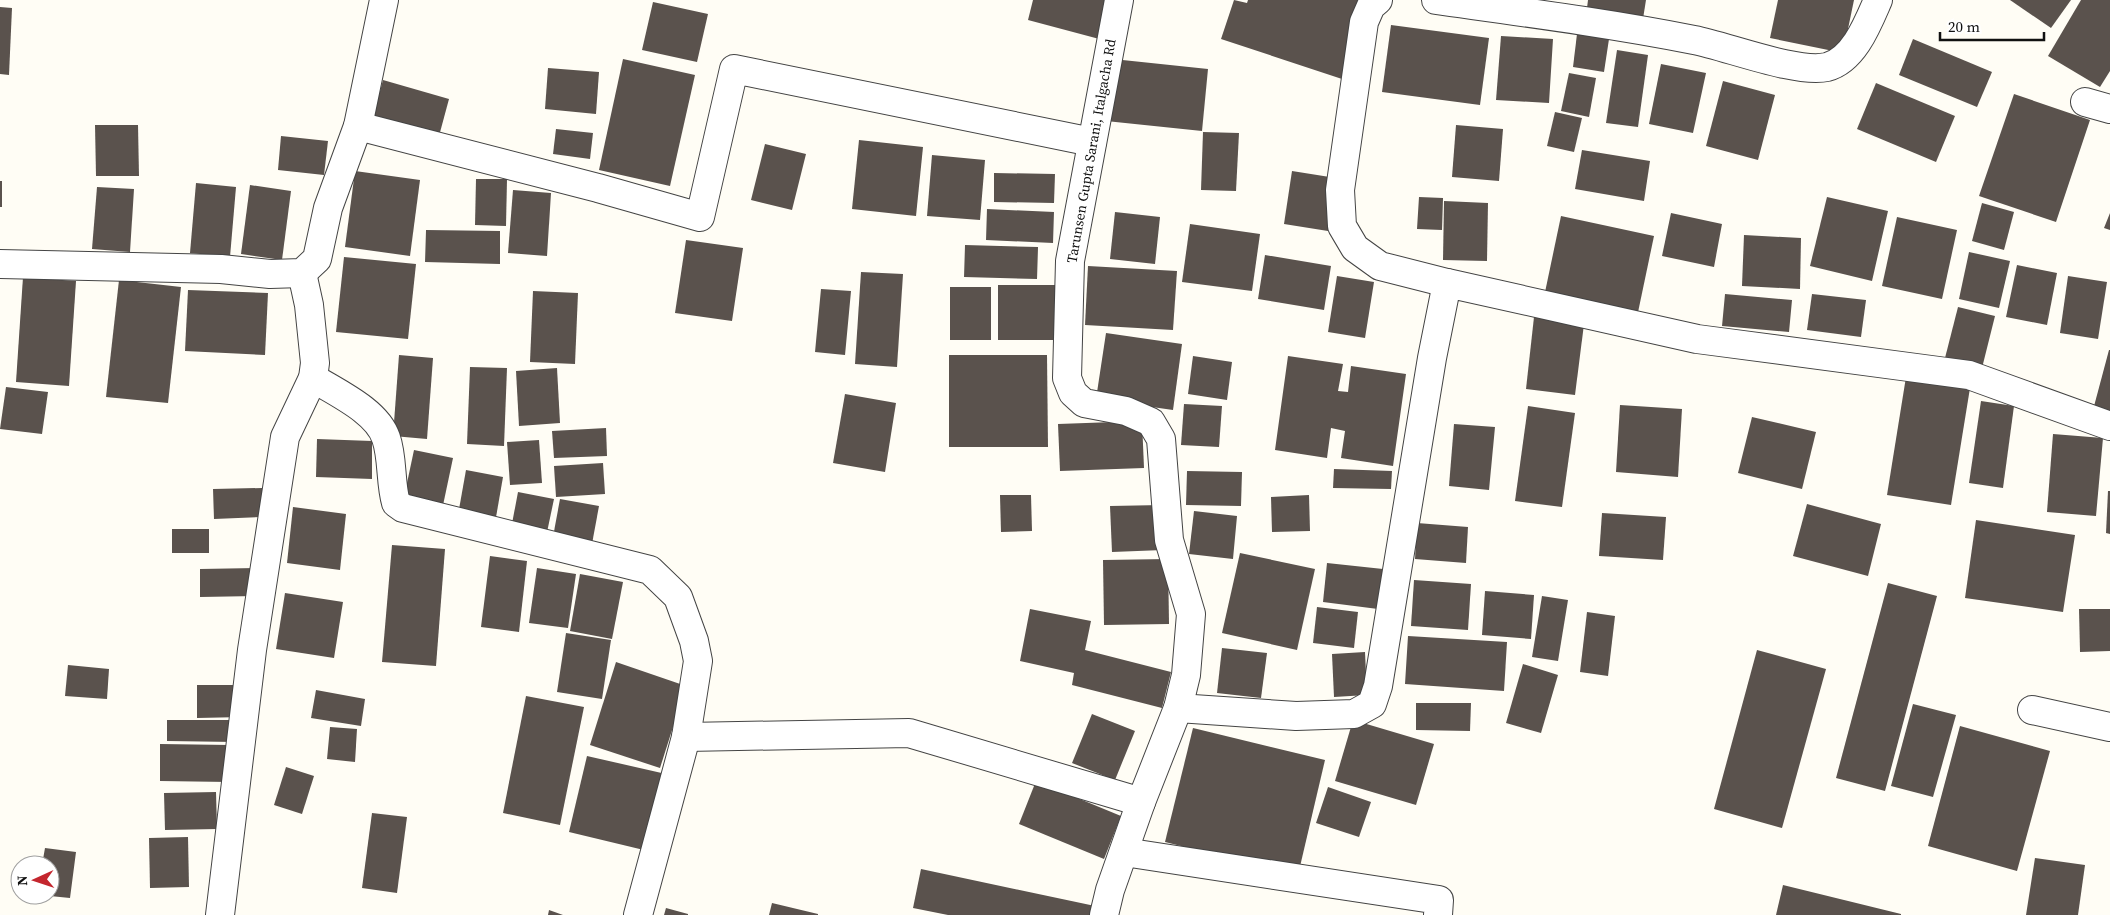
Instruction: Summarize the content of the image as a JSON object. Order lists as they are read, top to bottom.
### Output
{
  "streets": {
    "street": ["Tarunsen Gupta Sarani, Italgacha Rd"]
  },
  "scale_bar": "20 m",
  "north": "left"
}
